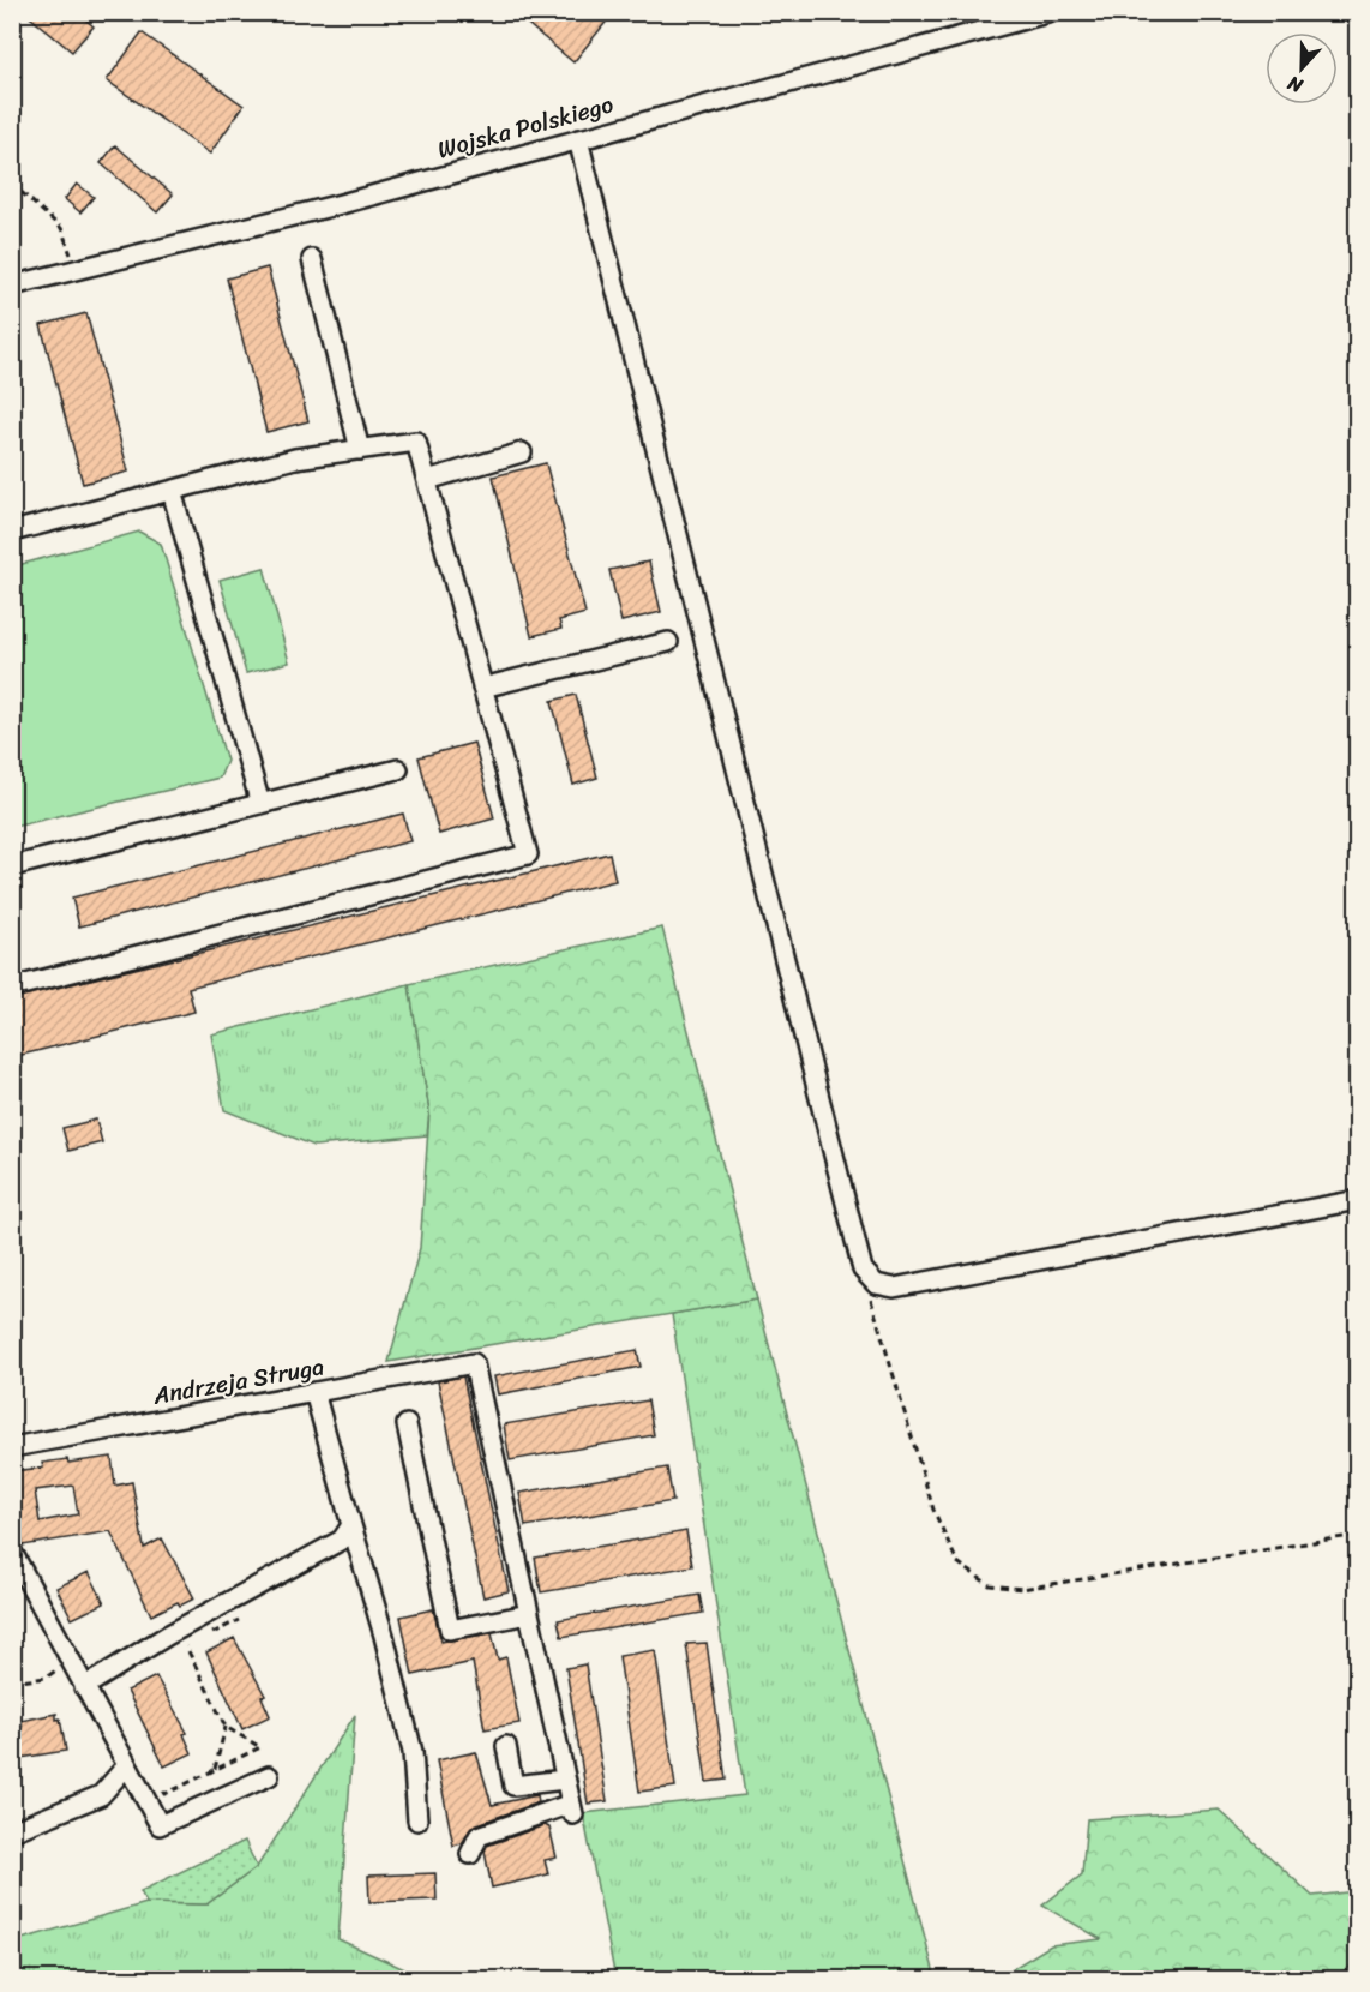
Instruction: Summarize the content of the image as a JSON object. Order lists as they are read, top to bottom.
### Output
{
  "streets": {
    "street": ["Wojska Polskiego", "Andrzeja Struga"]
  },
  "north": "bottom"
}
